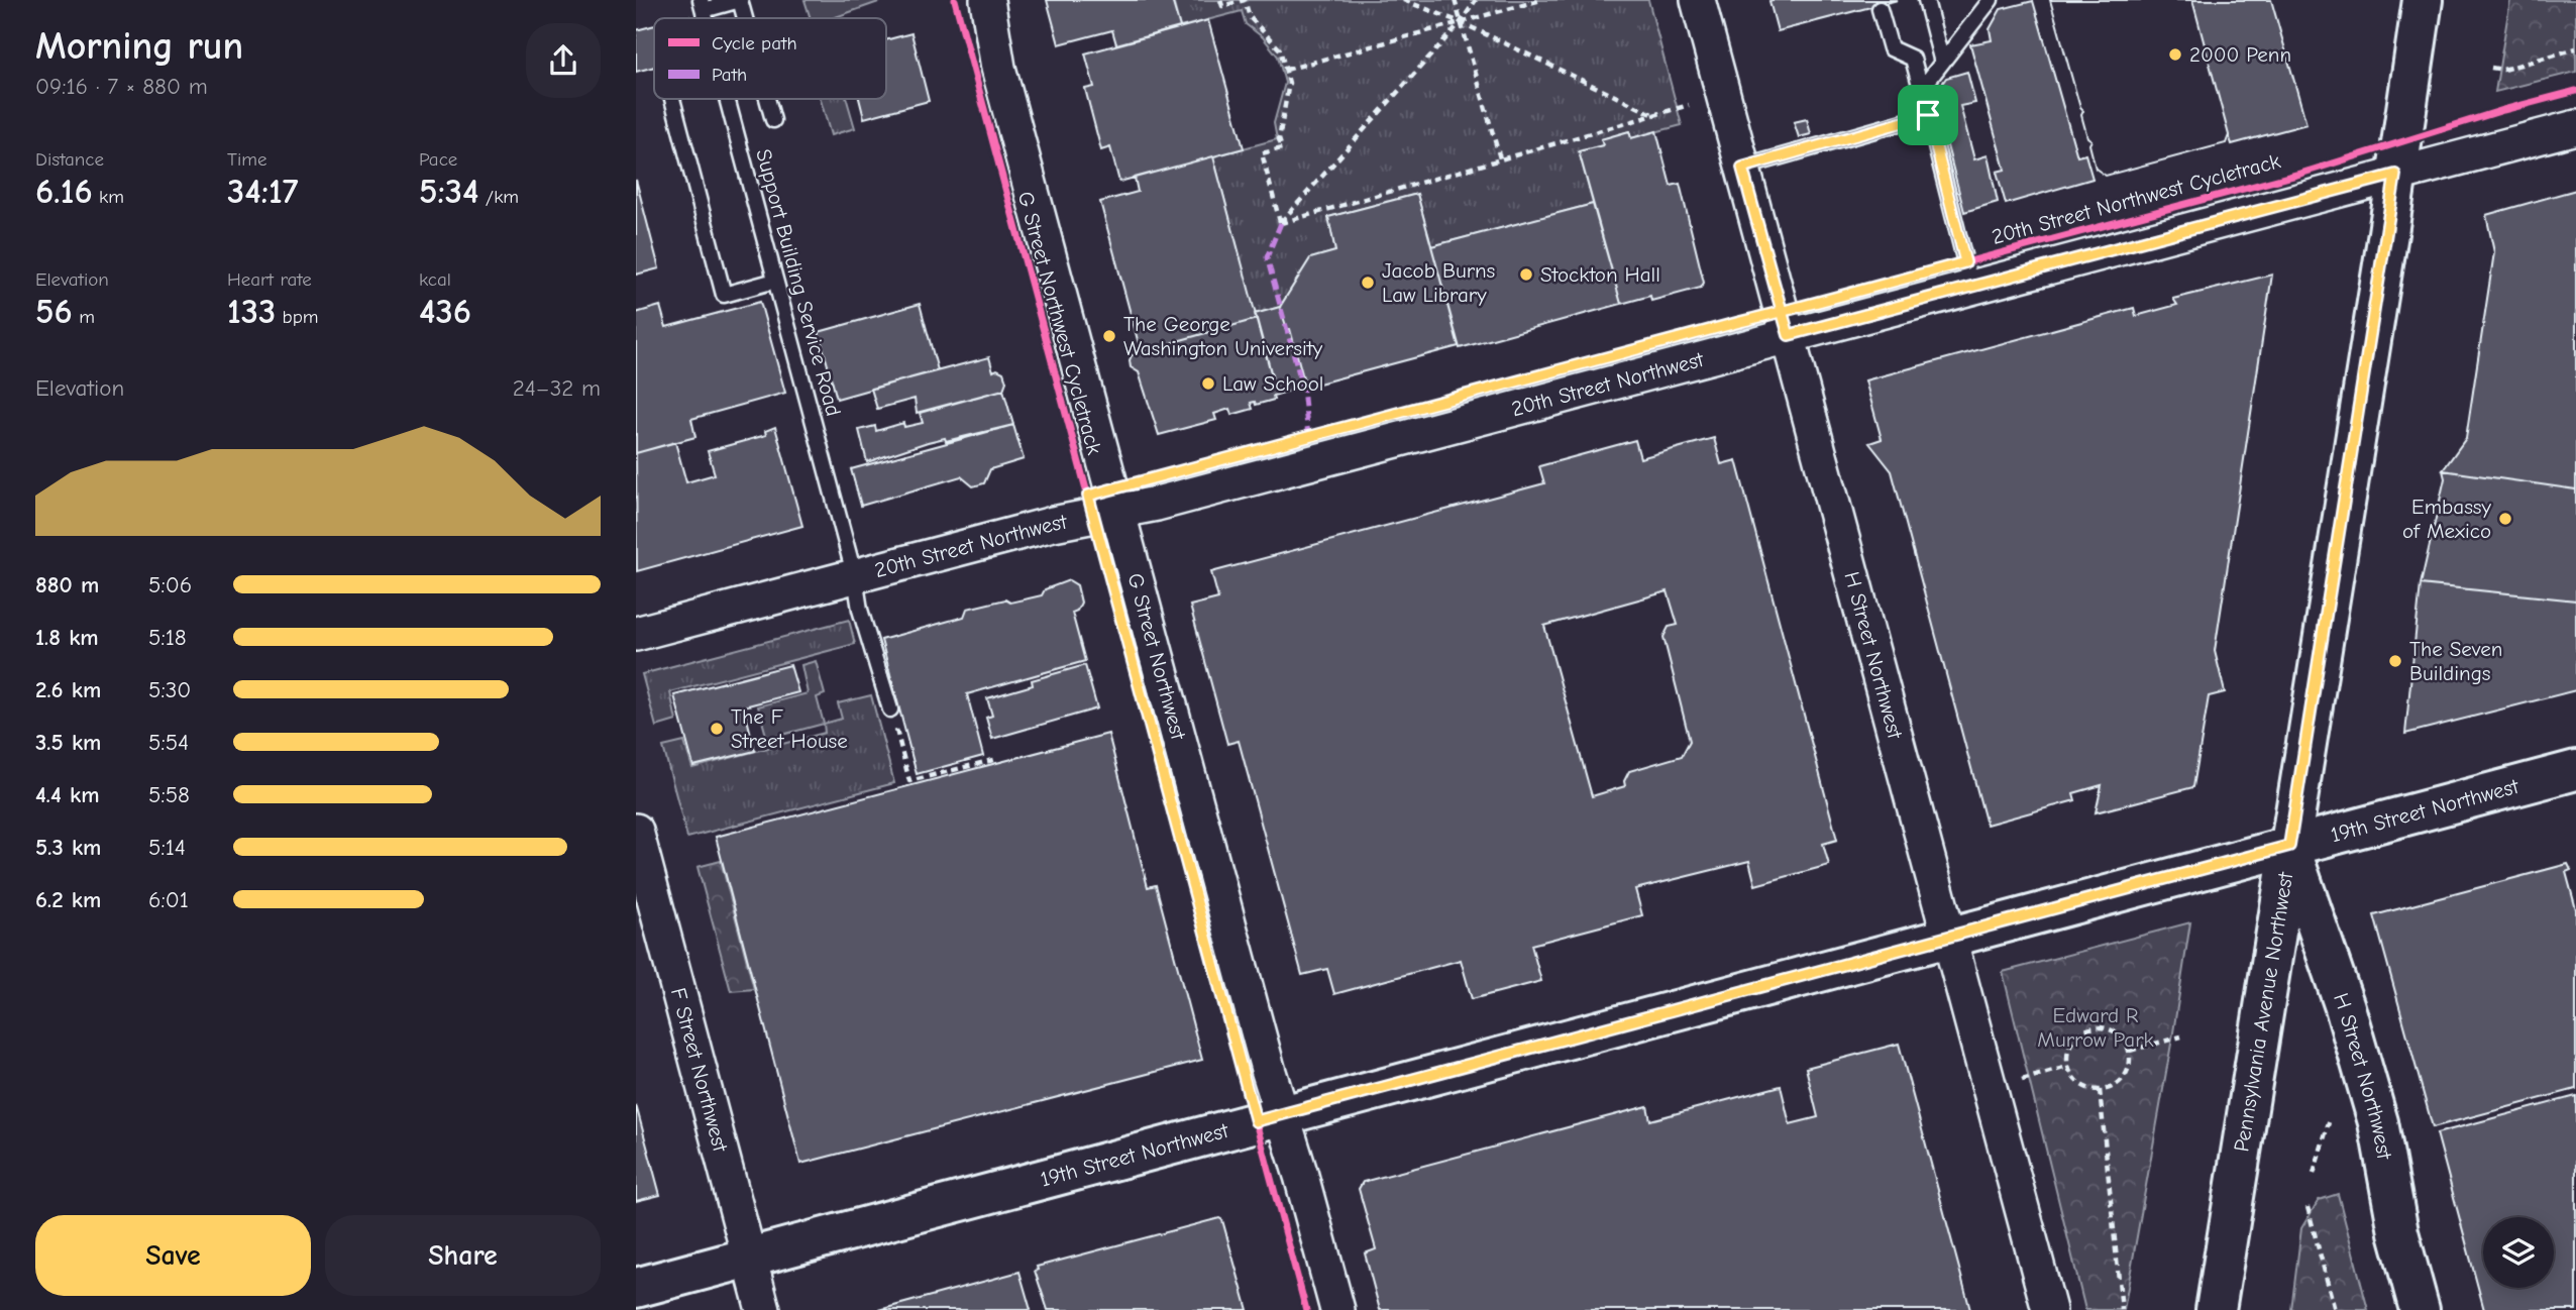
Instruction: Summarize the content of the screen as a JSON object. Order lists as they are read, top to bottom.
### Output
{
  "streets": {
    "main road": ["H Street Northwest", "19th Street Northwest", "Pennsylvania Avenue Northwest"],
    "street": ["20th Street Northwest", "G Street Northwest", "F Street Northwest"],
    "lane": ["Support Building Service Road"],
    "cycle path": ["20th Street Northwest Cycletrack", "G Street Northwest Cycletrack"]
  },
  "crossings": [
    ["Support Building Service Road", "20th Street Northwest"],
    ["20th Street Northwest", "H Street Northwest"],
    ["20th Street Northwest", "G Street Northwest"],
    ["20th Street Northwest", "Pennsylvania Avenue Northwest"],
    ["H Street Northwest", "19th Street Northwest"],
    ["H Street Northwest", "Pennsylvania Avenue Northwest"],
    ["G Street Northwest", "19th Street Northwest"],
    ["19th Street Northwest", "Pennsylvania Avenue Northwest"],
    ["19th Street Northwest", "F Street Northwest"]
  ],
  "parks": ["Edward R Murrow Park"],
  "places": [
    "2000 Penn",
    "Stockton Hall",
    "Jacob Burns Law Library",
    "The George Washington University",
    "Law School",
    "Embassy of Mexico",
    "The Seven Buildings",
    "The F Street House"
  ],
  "legend": ["Cycle path", "Path"],
  "page": {
    "heading": ["Morning run", "09:16 · 7 × 880 m"],
    "stats": [
      ["Distance", "6.16 km"],
      ["Time", "34:17"],
      ["Pace", "5:34 /km"],
      ["Elevation", "56 m"],
      ["Heart rate", "133 bpm"],
      ["kcal", "436"]
    ],
    "chart": ["Elevation", "24–32 m"],
    "list": [
      {
        "name": "880 m",
        "note": "5:06"
      },
      {
        "name": "1.8 km",
        "note": "5:18"
      },
      {
        "name": "2.6 km",
        "note": "5:30"
      },
      {
        "name": "3.5 km",
        "note": "5:54"
      },
      {
        "name": "4.4 km",
        "note": "5:58"
      },
      {
        "name": "5.3 km",
        "note": "5:14"
      },
      {
        "name": "6.2 km",
        "note": "6:01"
      }
    ],
    "buttons": ["Save", "Share"]
  }
}
